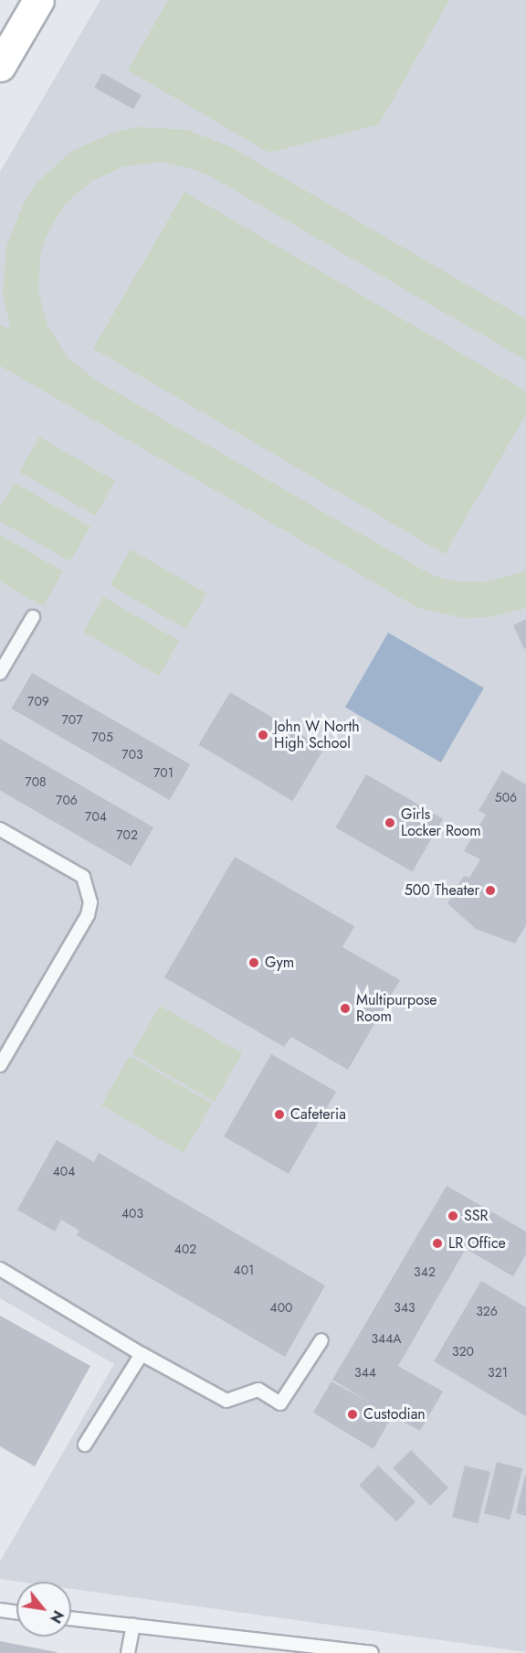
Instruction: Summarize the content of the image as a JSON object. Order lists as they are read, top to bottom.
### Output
{
  "places": [
    "John W North High School",
    "Girls Locker Room",
    "500 Theater",
    "Gym",
    "Multipurpose Room",
    "Cafeteria",
    "SSR",
    "LR Office",
    "Custodian"
  ],
  "house_numbers": [
    "709",
    "707",
    "705",
    "703",
    "701",
    "708",
    "506",
    "706",
    "704",
    "702",
    "404",
    "403",
    "402",
    "401",
    "342",
    "400",
    "343",
    "326",
    "344A",
    "320",
    "344",
    "321"
  ],
  "north": "bottom right"
}
